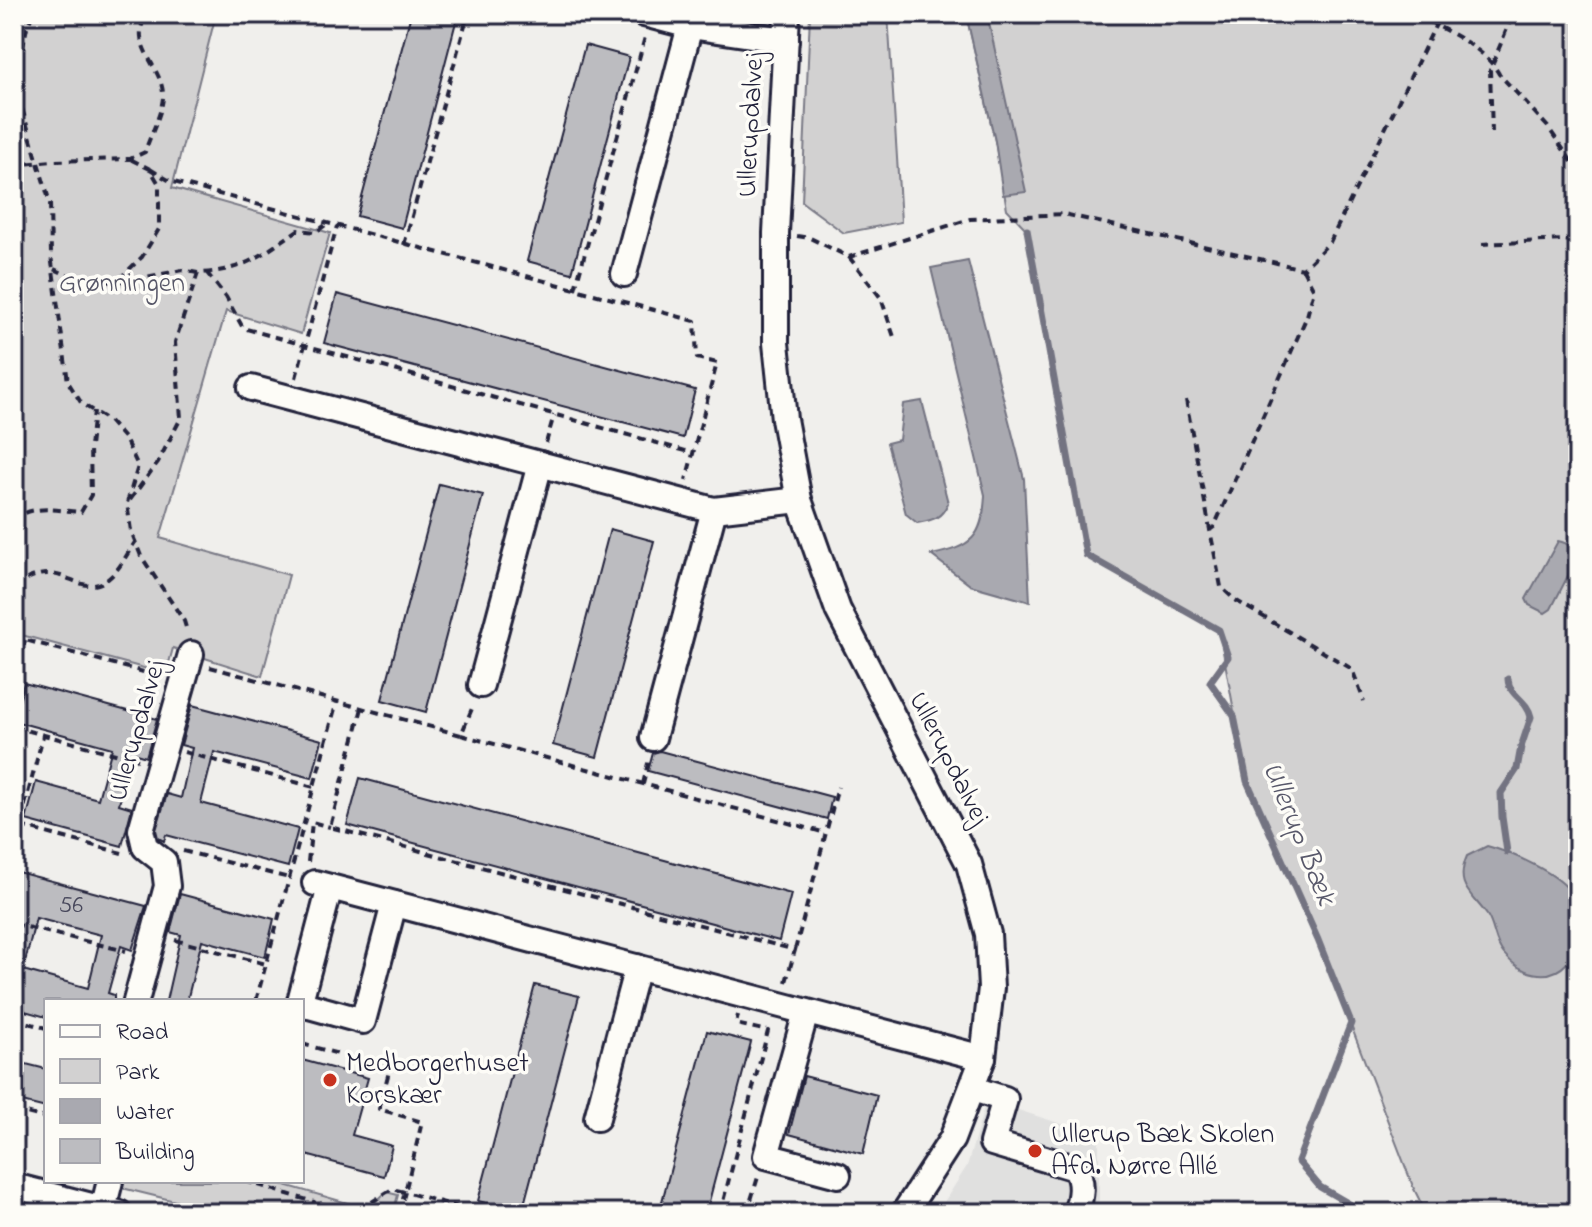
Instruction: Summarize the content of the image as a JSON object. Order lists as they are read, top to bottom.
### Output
{
  "streets": {
    "street": ["Ullerupdalvej"]
  },
  "water": ["Ullerup Bæk"],
  "parks": ["Grønningen"],
  "places": ["Medborgerhuset Korskær", "Ullerup Bæk Skolen Afd. Nørre Allé"],
  "house_numbers": ["56"],
  "legend": [
    "Road",
    "Park",
    "Water",
    "Building"
  ]
}
